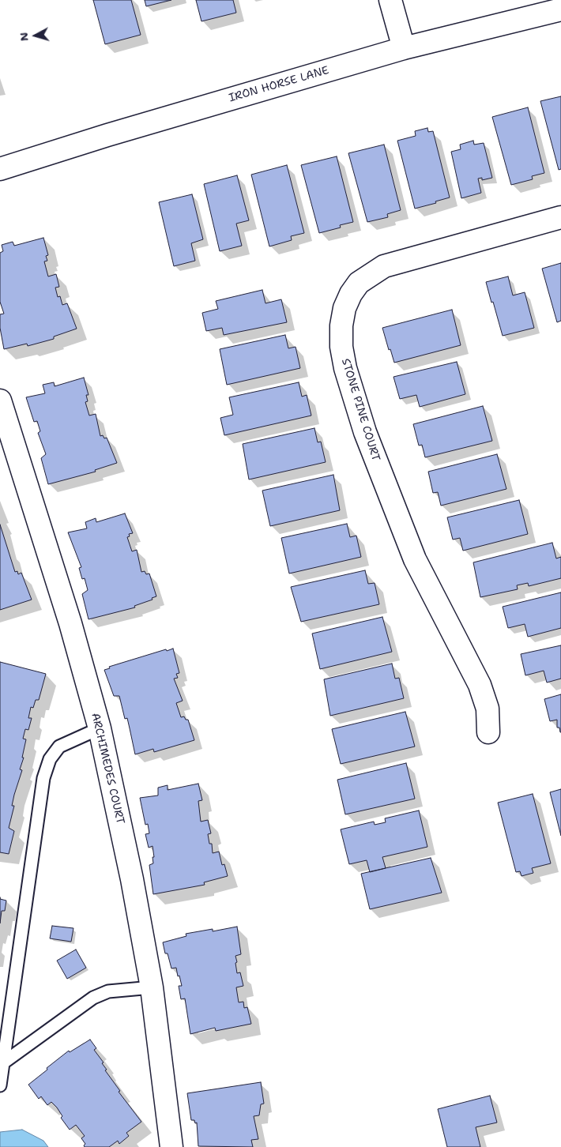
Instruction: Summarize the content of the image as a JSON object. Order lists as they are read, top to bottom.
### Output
{
  "streets": {
    "street": ["IRON HORSE LANE", "STONE PINE COURT", "ARCHIMEDES COURT"]
  },
  "north": "left"
}
